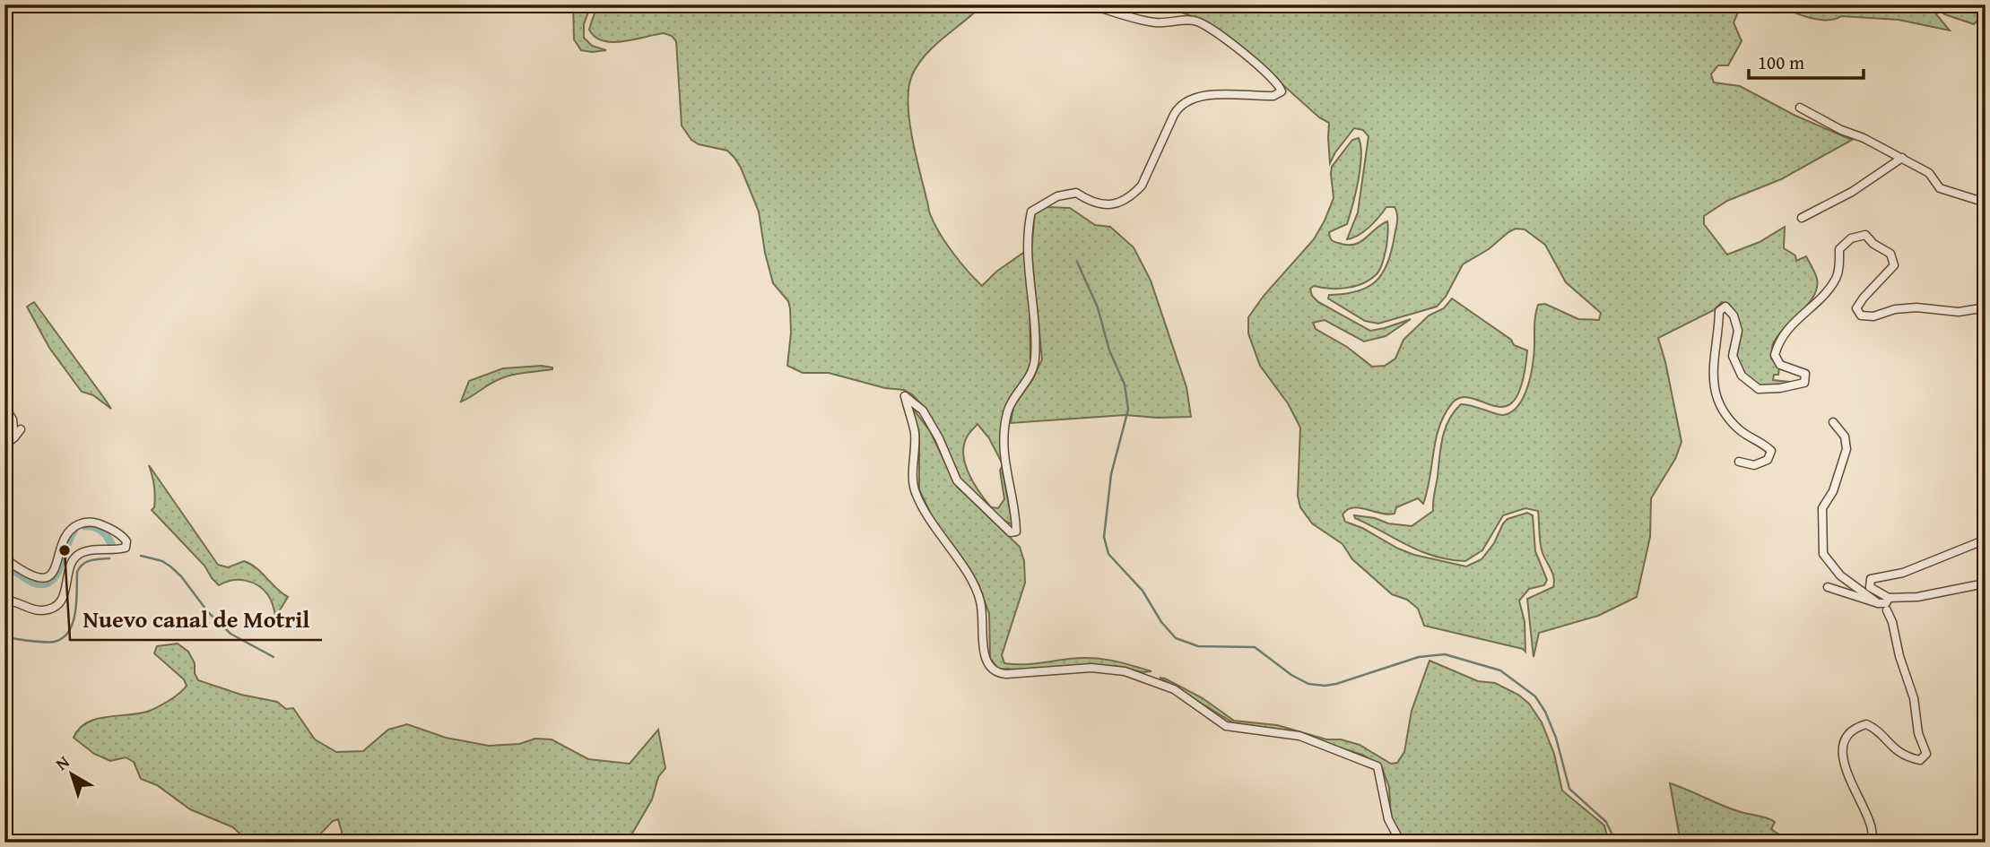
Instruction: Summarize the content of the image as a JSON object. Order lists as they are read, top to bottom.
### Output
{
  "places": ["Nuevo canal de Motril"],
  "scale_bar": "100 m",
  "north": "top left"
}
